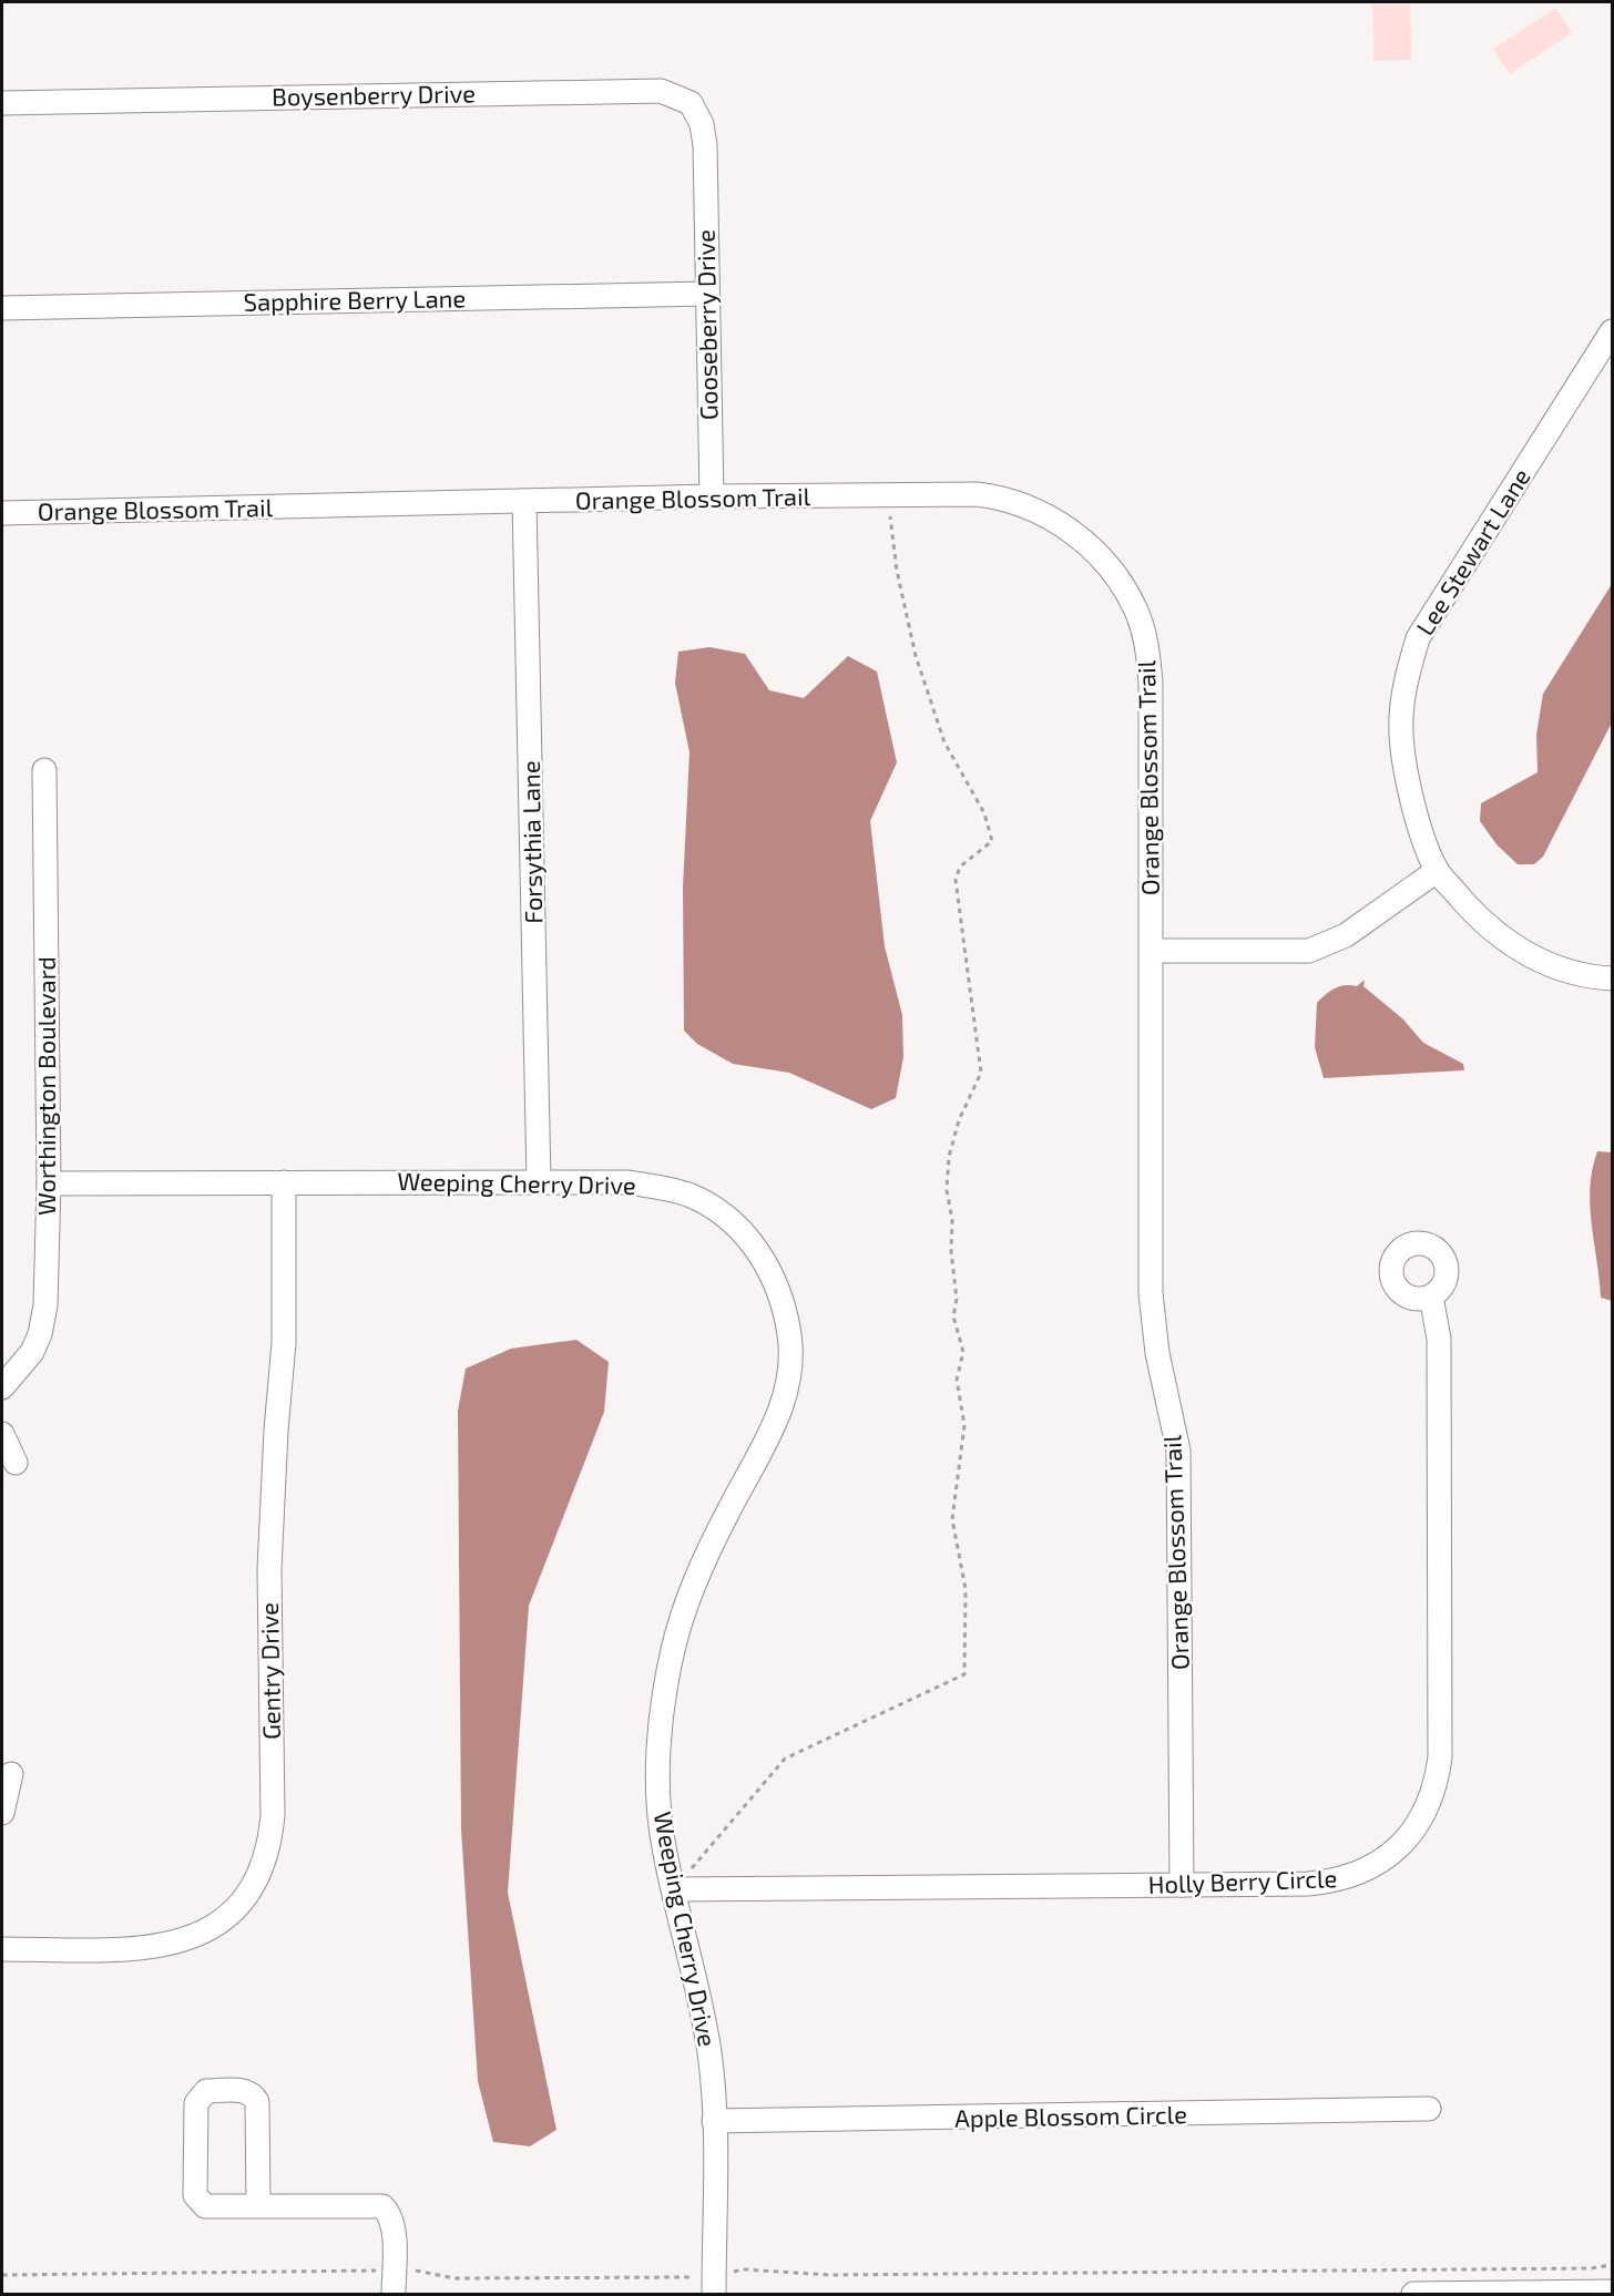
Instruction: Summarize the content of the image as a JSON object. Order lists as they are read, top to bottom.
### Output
{
  "streets": {
    "street": [
      "Boysenberry Drive",
      "Sapphire Berry Lane",
      "Gooseberry Drive",
      "Orange Blossom Trail",
      "Lee Stewart Lane",
      "Forsythia Lane",
      "Worthington Boulevard",
      "Weeping Cherry Drive",
      "Gentry Drive",
      "Holly Berry Circle",
      "Apple Blossom Circle"
    ]
  },
  "crossings": [
    ["Boysenberry Drive", "Gooseberry Drive"],
    ["Sapphire Berry Lane", "Gooseberry Drive"],
    ["Gooseberry Drive", "Orange Blossom Trail"],
    ["Orange Blossom Trail", "Forsythia Lane"],
    ["Orange Blossom Trail", "Holly Berry Circle"],
    ["Forsythia Lane", "Weeping Cherry Drive"],
    ["Worthington Boulevard", "Weeping Cherry Drive"],
    ["Weeping Cherry Drive", "Gentry Drive"],
    ["Weeping Cherry Drive", "Holly Berry Circle"],
    ["Weeping Cherry Drive", "Apple Blossom Circle"]
  ]
}
